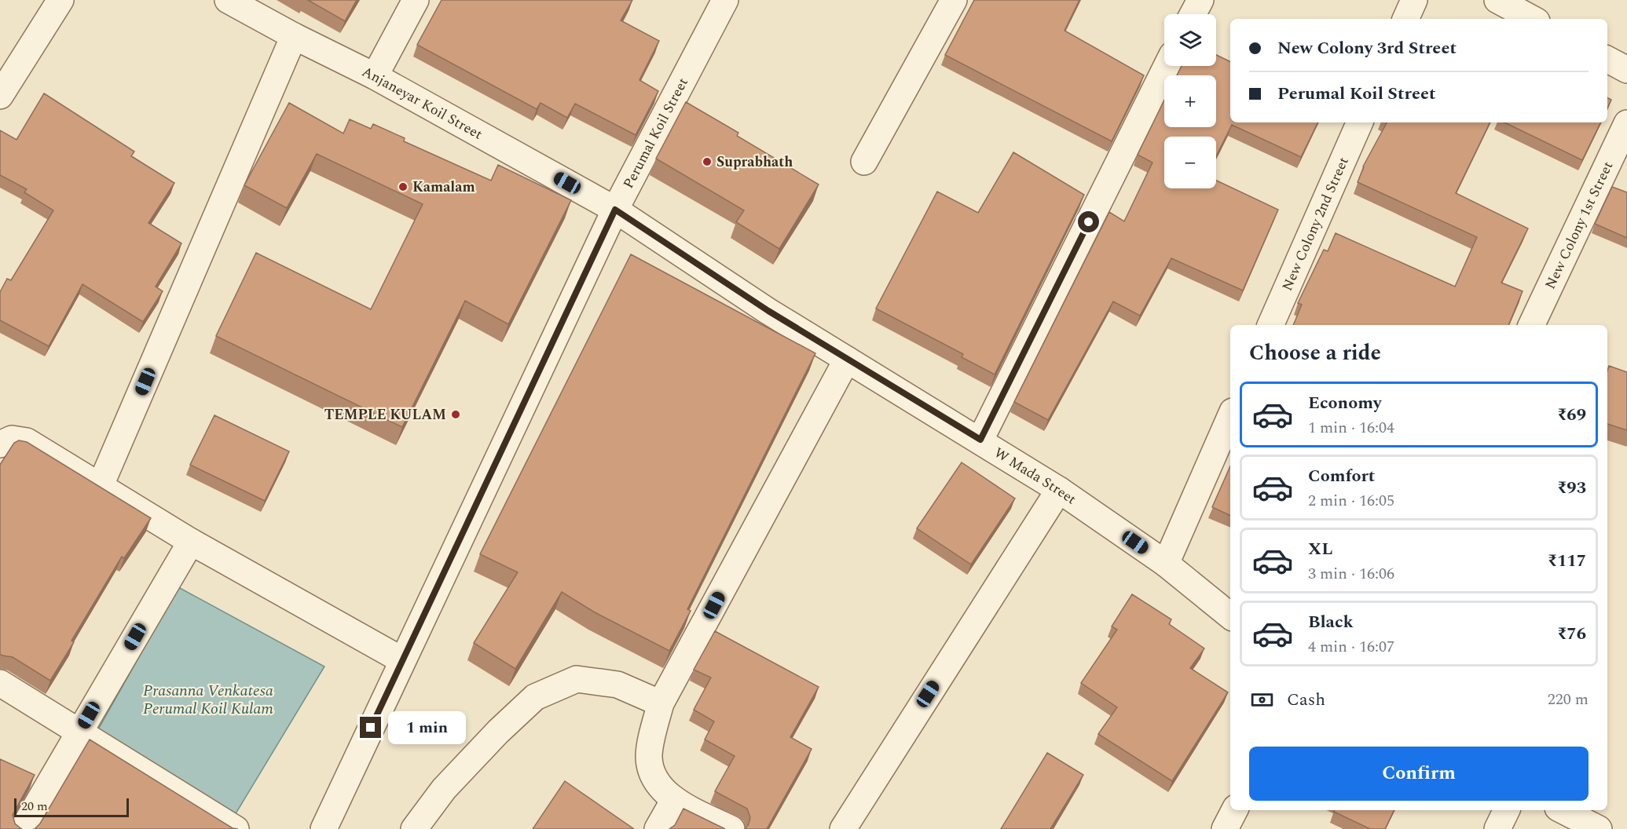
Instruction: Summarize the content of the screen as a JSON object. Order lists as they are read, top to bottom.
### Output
{
  "streets": {
    "street": [
      "Anjaneyar Koil Street",
      "Perumal Koil Street",
      "New Colony 2nd Street",
      "New Colony 1st Street",
      "W Mada Street"
    ]
  },
  "crossings": [
    ["Anjaneyar Koil Street", "Perumal Koil Street"],
    ["Anjaneyar Koil Street", "W Mada Street"],
    ["Perumal Koil Street", "W Mada Street"]
  ],
  "water": ["Prasanna Venkatesa Perumal Koil Kulam"],
  "places": ["Suprabhath", "Kamalam", "TEMPLE KULAM"],
  "scale_bar": "20 m",
  "page": {
    "map_buttons": ["+", "−"],
    "banner": ["New Colony 3rd Street", "Perumal Koil Street"],
    "heading": "Choose a ride",
    "list": [
      {
        "name": "Economy",
        "note": "1 min · 16:04",
        "value": "₹69"
      },
      {
        "name": "Comfort",
        "note": "2 min · 16:05",
        "value": "₹93"
      },
      {
        "name": "XL",
        "note": "3 min · 16:06",
        "value": "₹117"
      },
      {
        "name": "Black",
        "note": "4 min · 16:07",
        "value": "₹76"
      }
    ],
    "pay": ["Cash", "220 m"],
    "bubble": "1 min",
    "buttons": "Confirm",
    "scale": "20 m"
  }
}
